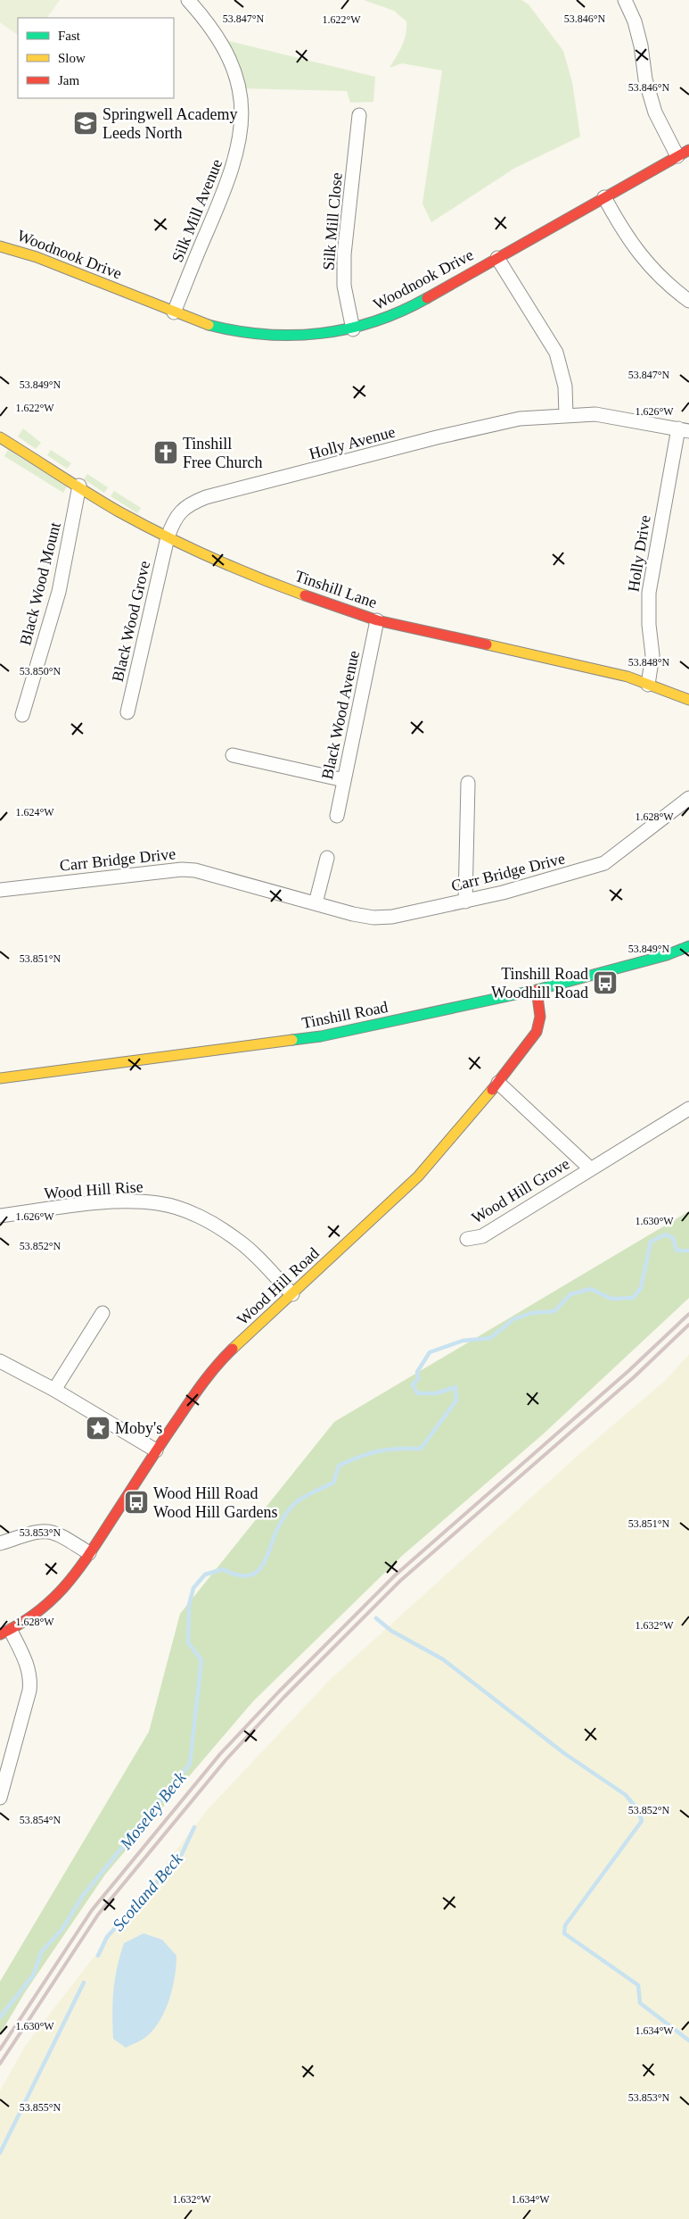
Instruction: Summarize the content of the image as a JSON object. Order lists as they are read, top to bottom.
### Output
{
  "streets": {
    "street": [
      "Silk Mill Avenue",
      "Silk Mill Close",
      "Woodnook Drive",
      "Holly Avenue",
      "Holly Drive",
      "Black Wood Mount",
      "Tinshill Lane",
      "Black Wood Grove",
      "Black Wood Avenue",
      "Carr Bridge Drive",
      "Tinshill Road",
      "Wood Hill Rise",
      "Wood Hill Grove",
      "Wood Hill Road"
    ]
  },
  "crossings": [
    ["Silk Mill Avenue", "Woodnook Drive"],
    ["Silk Mill Close", "Woodnook Drive"],
    ["Holly Avenue", "Holly Drive"],
    ["Holly Avenue", "Tinshill Lane"],
    ["Holly Avenue", "Black Wood Grove"],
    ["Holly Drive", "Tinshill Lane"],
    ["Black Wood Mount", "Tinshill Lane"],
    ["Tinshill Lane", "Black Wood Grove"],
    ["Tinshill Lane", "Black Wood Avenue"],
    ["Tinshill Road", "Wood Hill Road"],
    ["Wood Hill Rise", "Wood Hill Road"]
  ],
  "water": ["Moseley Beck", "Scotland Beck"],
  "places": {
    "school or university": ["Springwell Academy Leeds North"],
    "church": ["Tinshill Free Church"],
    "bus stop": ["Tinshill Road Woodhill Road", "Wood Hill Road Wood Hill Gardens"],
    "place": ["Moby's"]
  },
  "legend": ["Fast", "Slow", "Jam"],
  "coordinates": [
    "53.846°N",
    "53.847°N",
    "1.622°W",
    "53.849°N",
    "1.626°W",
    "53.848°N",
    "53.850°N",
    "1.624°W",
    "1.628°W",
    "53.851°N",
    "1.630°W",
    "53.852°N",
    "53.853°N",
    "1.632°W",
    "53.854°N",
    "1.634°W",
    "53.855°N"
  ]
}
